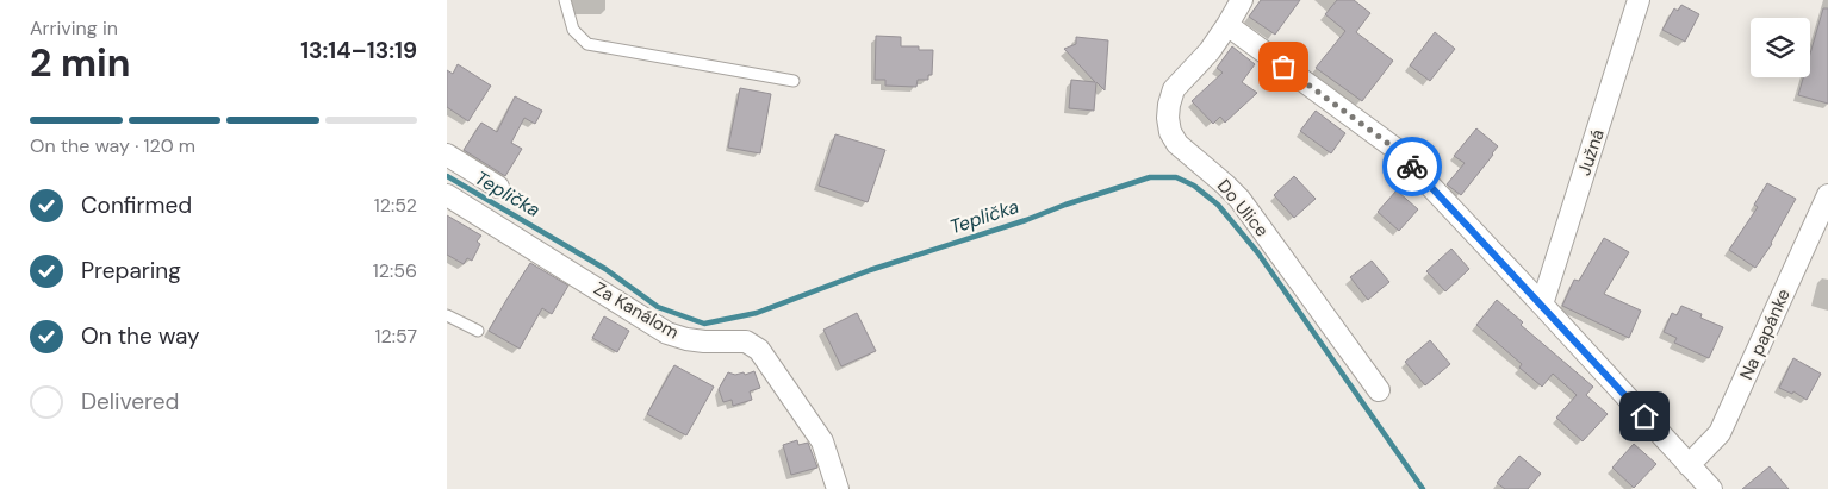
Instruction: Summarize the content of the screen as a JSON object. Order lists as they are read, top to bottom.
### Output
{
  "streets": {
    "street": [
      "Južná",
      "Do Ulice",
      "Za Kanálom",
      "Na papánke"
    ]
  },
  "water": ["Teplička"],
  "page": {
    "heading": ["2 min", "Arriving in", "13:14–13:19"],
    "bar": "On the way · 120 m",
    "list": [
      ["Confirmed", "12:52"],
      ["Preparing", "12:56"],
      ["On the way", "12:57"],
      "Delivered"
    ]
  }
}
